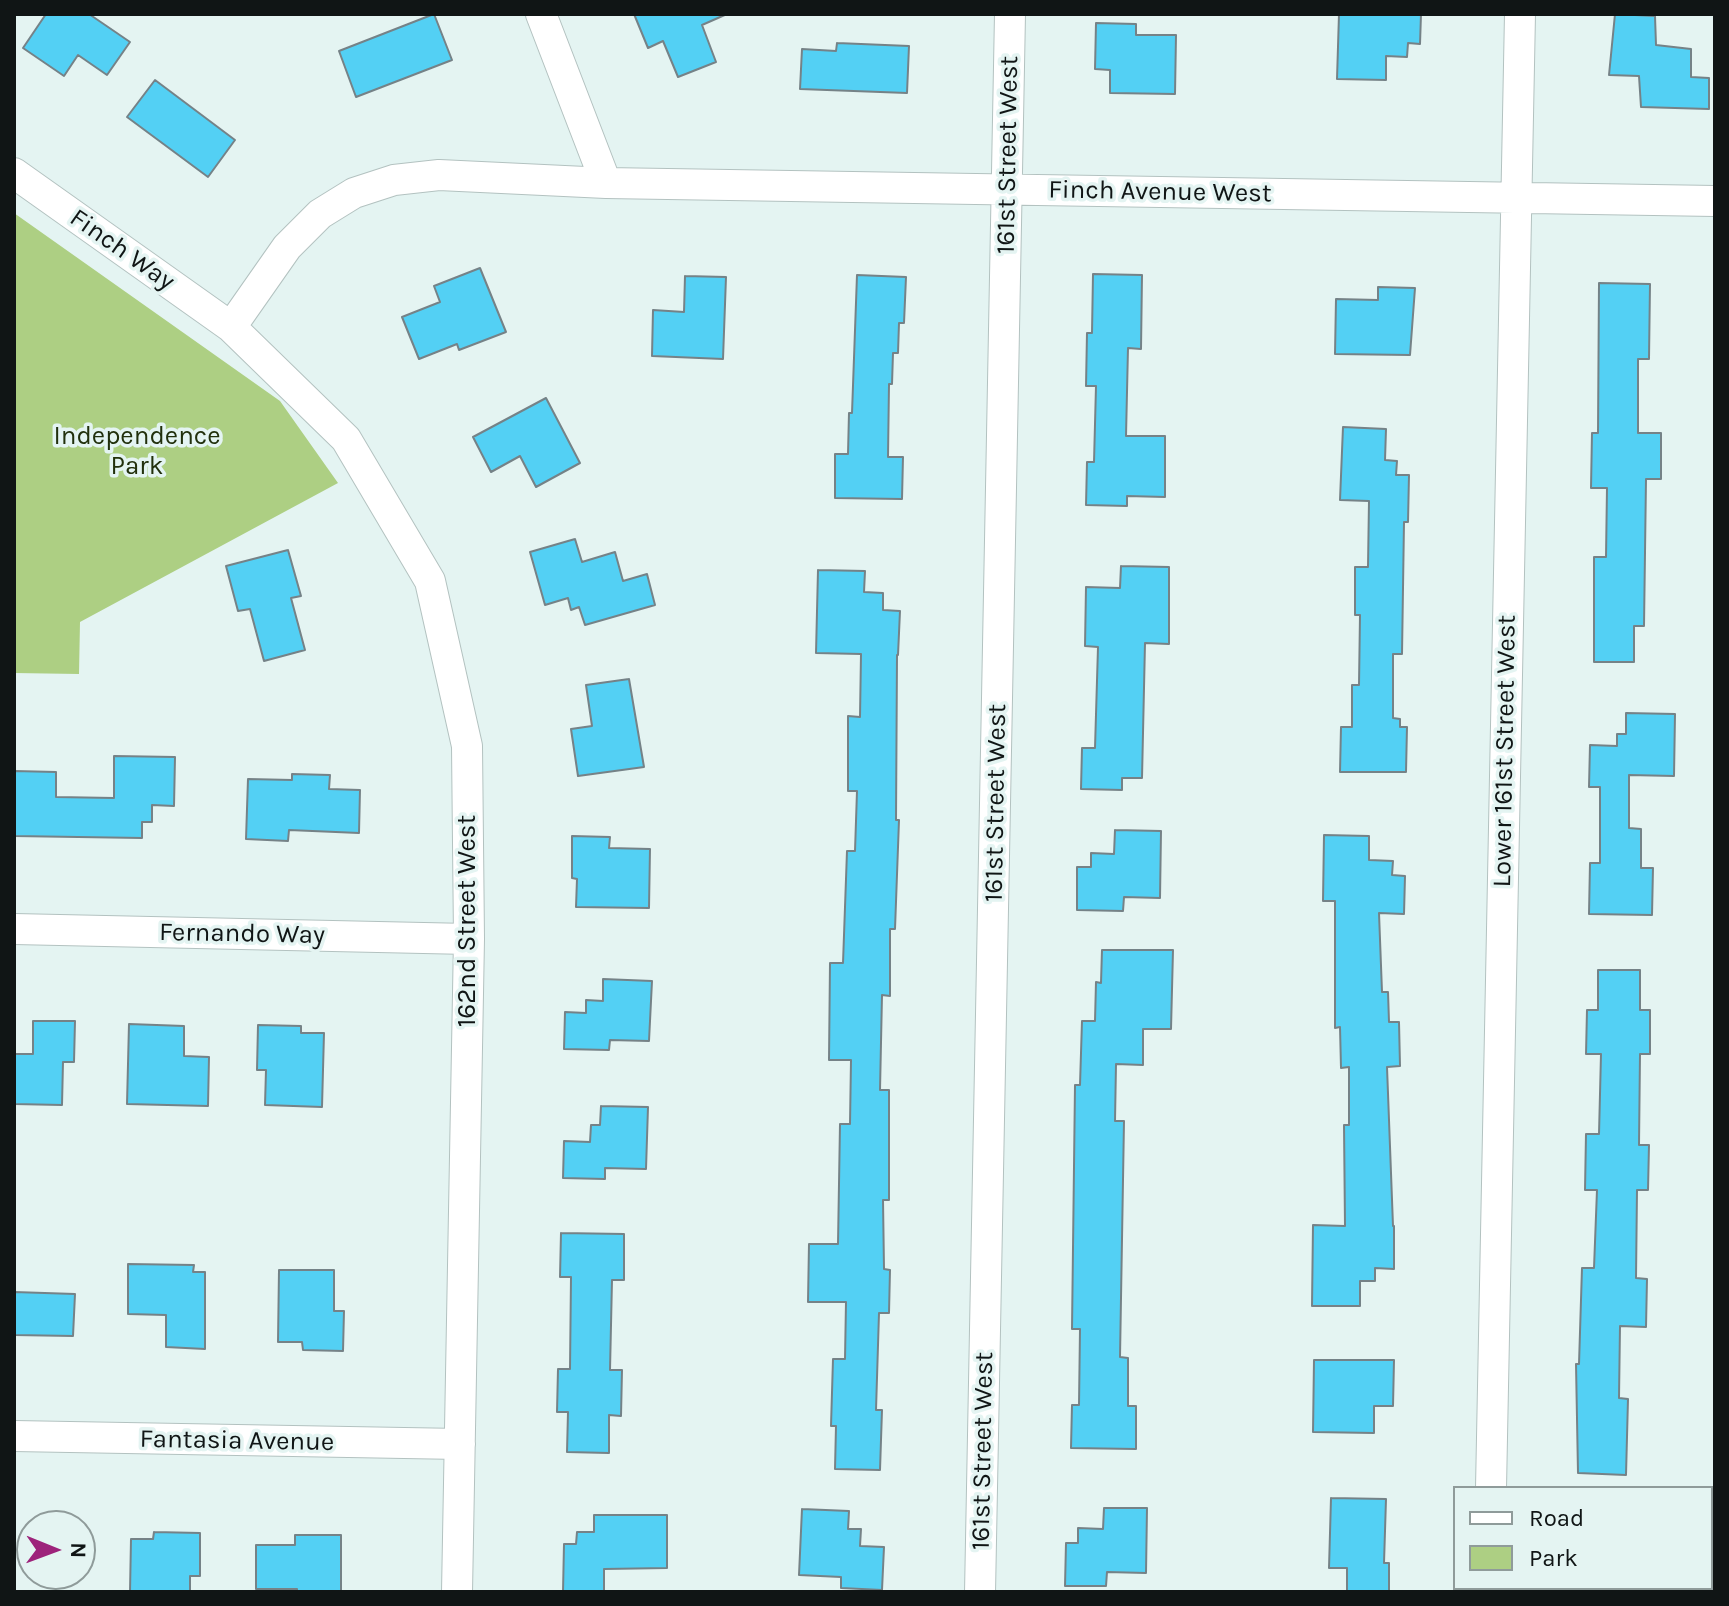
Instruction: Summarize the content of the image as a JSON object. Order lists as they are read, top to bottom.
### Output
{
  "streets": {
    "street": [
      "161st Street West",
      "Finch Avenue West",
      "Finch Way",
      "Lower 161st Street West",
      "162nd Street West",
      "Fernando Way",
      "Fantasia Avenue"
    ]
  },
  "crossings": [
    ["161st Street West", "Finch Avenue West"],
    ["Finch Avenue West", "Finch Way"],
    ["Finch Avenue West", "Lower 161st Street West"],
    ["Finch Avenue West", "162nd Street West"],
    ["Finch Way", "162nd Street West"],
    ["162nd Street West", "Fernando Way"],
    ["162nd Street West", "Fantasia Avenue"]
  ],
  "parks": ["Independence Park"],
  "legend": ["Road", "Park"],
  "north": "right"
}
